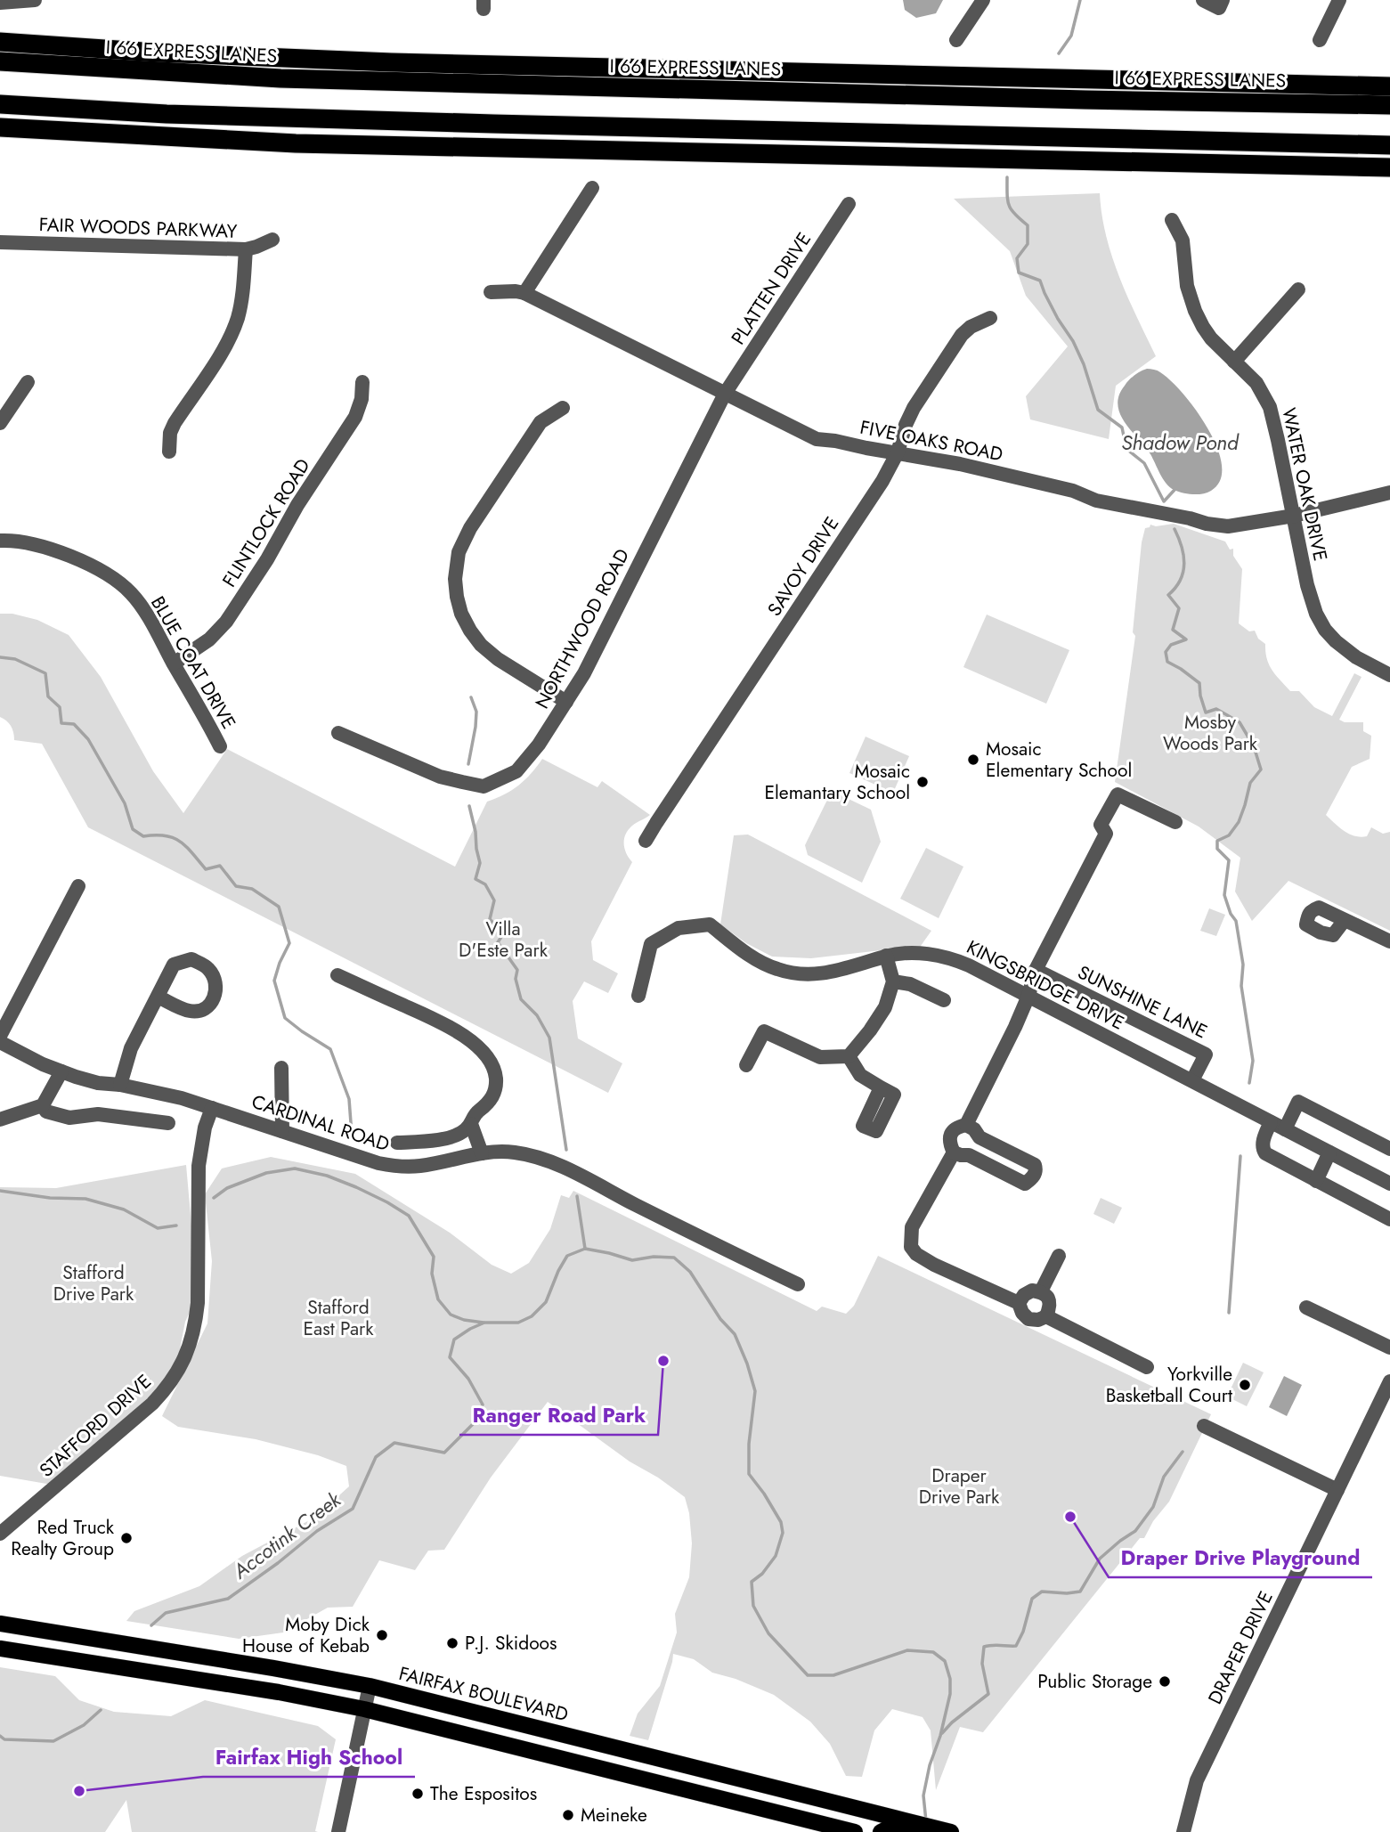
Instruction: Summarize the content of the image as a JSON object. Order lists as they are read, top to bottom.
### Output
{
  "streets": {
    "highway": ["I 66 EXPRESS LANES"],
    "main road": ["FAIRFAX BOULEVARD"],
    "street": [
      "FAIR WOODS PARKWAY",
      "PLATTEN DRIVE",
      "FIVE OAKS ROAD",
      "WATER OAK DRIVE",
      "FLINTLOCK ROAD",
      "SAVOY DRIVE",
      "NORTHWOOD ROAD",
      "BLUE COAT DRIVE",
      "KINGSBRIDGE DRIVE",
      "SUNSHINE LANE",
      "CARDINAL ROAD",
      "STAFFORD DRIVE",
      "DRAPER DRIVE"
    ]
  },
  "crossings": [
    ["PLATTEN DRIVE", "FIVE OAKS ROAD"],
    ["PLATTEN DRIVE", "NORTHWOOD ROAD"],
    ["FIVE OAKS ROAD", "WATER OAK DRIVE"],
    ["FIVE OAKS ROAD", "SAVOY DRIVE"],
    ["FIVE OAKS ROAD", "NORTHWOOD ROAD"],
    ["FLINTLOCK ROAD", "BLUE COAT DRIVE"],
    ["KINGSBRIDGE DRIVE", "SUNSHINE LANE"],
    ["CARDINAL ROAD", "STAFFORD DRIVE"]
  ],
  "water": ["Shadow Pond", "Accotink Creek"],
  "parks": [
    "Mosby Woods Park",
    "Villa D'Este Park",
    "Stafford Drive Park",
    "Stafford East Park",
    "Draper Drive Park"
  ],
  "places": [
    "Mosaic Elementary School",
    "Mosaic Elemantary School",
    "Ranger Road Park",
    "Yorkville Basketball Court",
    "Draper Drive Playground",
    "Red Truck Realty Group",
    "Moby Dick House of Kebab",
    "P.J. Skidoos",
    "Public Storage",
    "Fairfax High School",
    "The Espositos",
    "Meineke"
  ]
}
